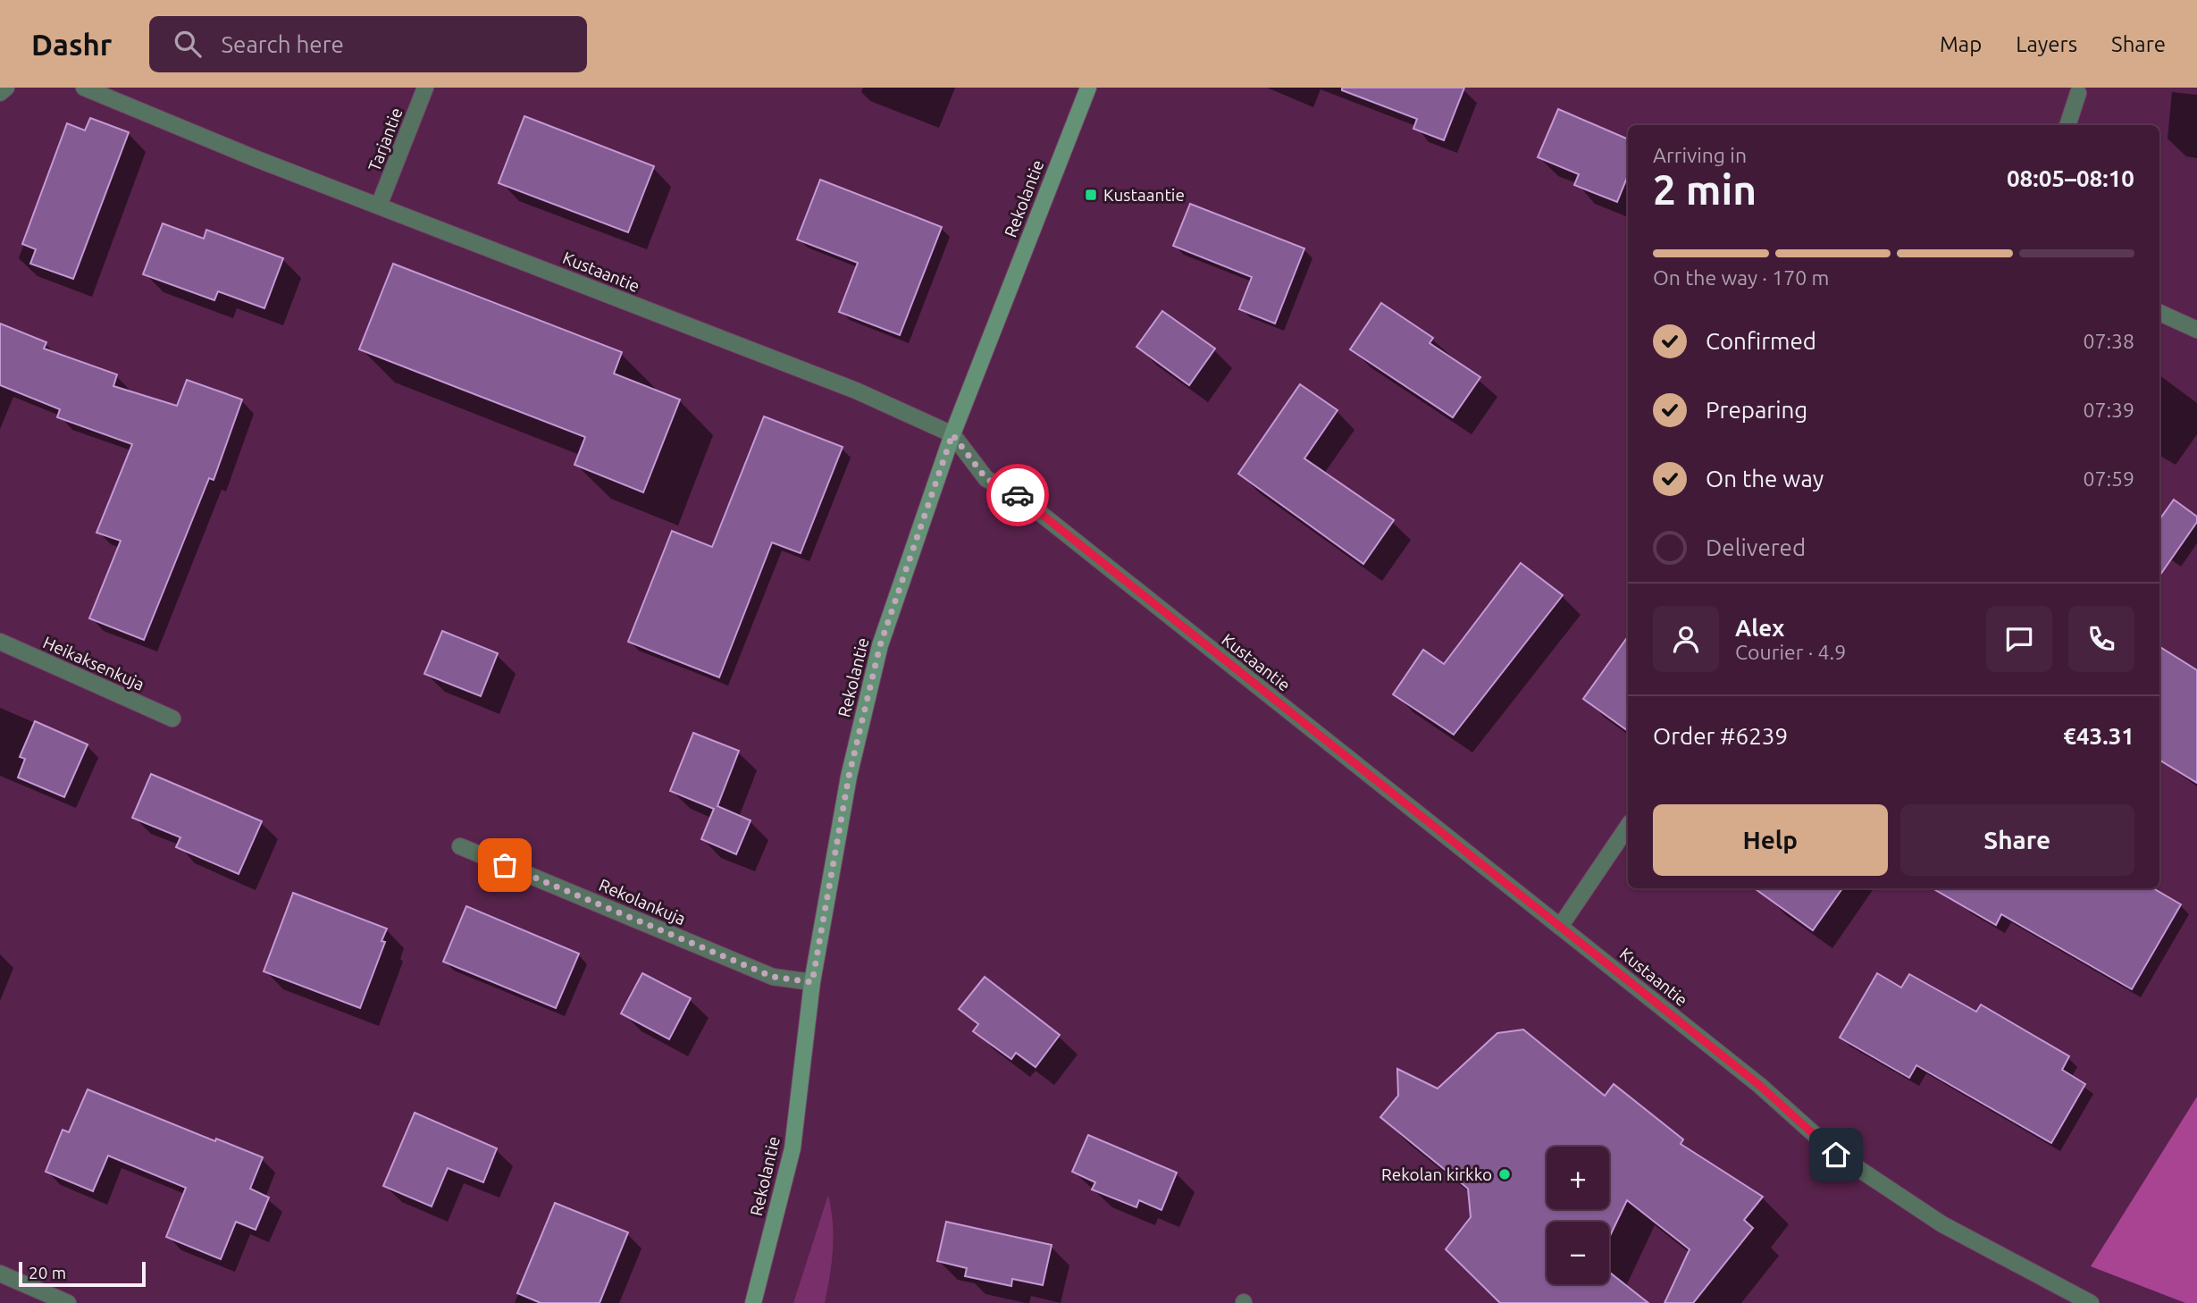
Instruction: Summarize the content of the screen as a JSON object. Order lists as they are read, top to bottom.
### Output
{
  "streets": {
    "main road": ["Rekolantie"],
    "street": [
      "Tarjantie",
      "Kustaantie",
      "Heikaksenkuja",
      "Rekolankuja"
    ]
  },
  "crossings": [
    ["Tarjantie", "Kustaantie"],
    ["Rekolantie", "Kustaantie"],
    ["Rekolantie", "Rekolankuja"]
  ],
  "places": {
    "transit": ["Kustaantie"],
    "other": ["Rekolan kirkko"]
  },
  "scale_bar": "20 m",
  "page": {
    "header": "Dashr",
    "search": "Search here",
    "nav": ["Map", "Layers", "Share"],
    "heading": ["2 min", "Arriving in", "08:05–08:10"],
    "panel": [
      "Alex",
      "Courier · 4.9",
      "Order #6239",
      "€43.31"
    ],
    "bar": "On the way · 170 m",
    "list": [
      ["Confirmed", "07:38"],
      ["Preparing", "07:39"],
      ["On the way", "07:59"],
      "Delivered"
    ],
    "buttons": ["Help", "Share"],
    "map_buttons": ["+", "−"],
    "scale": "20 m"
  }
}
